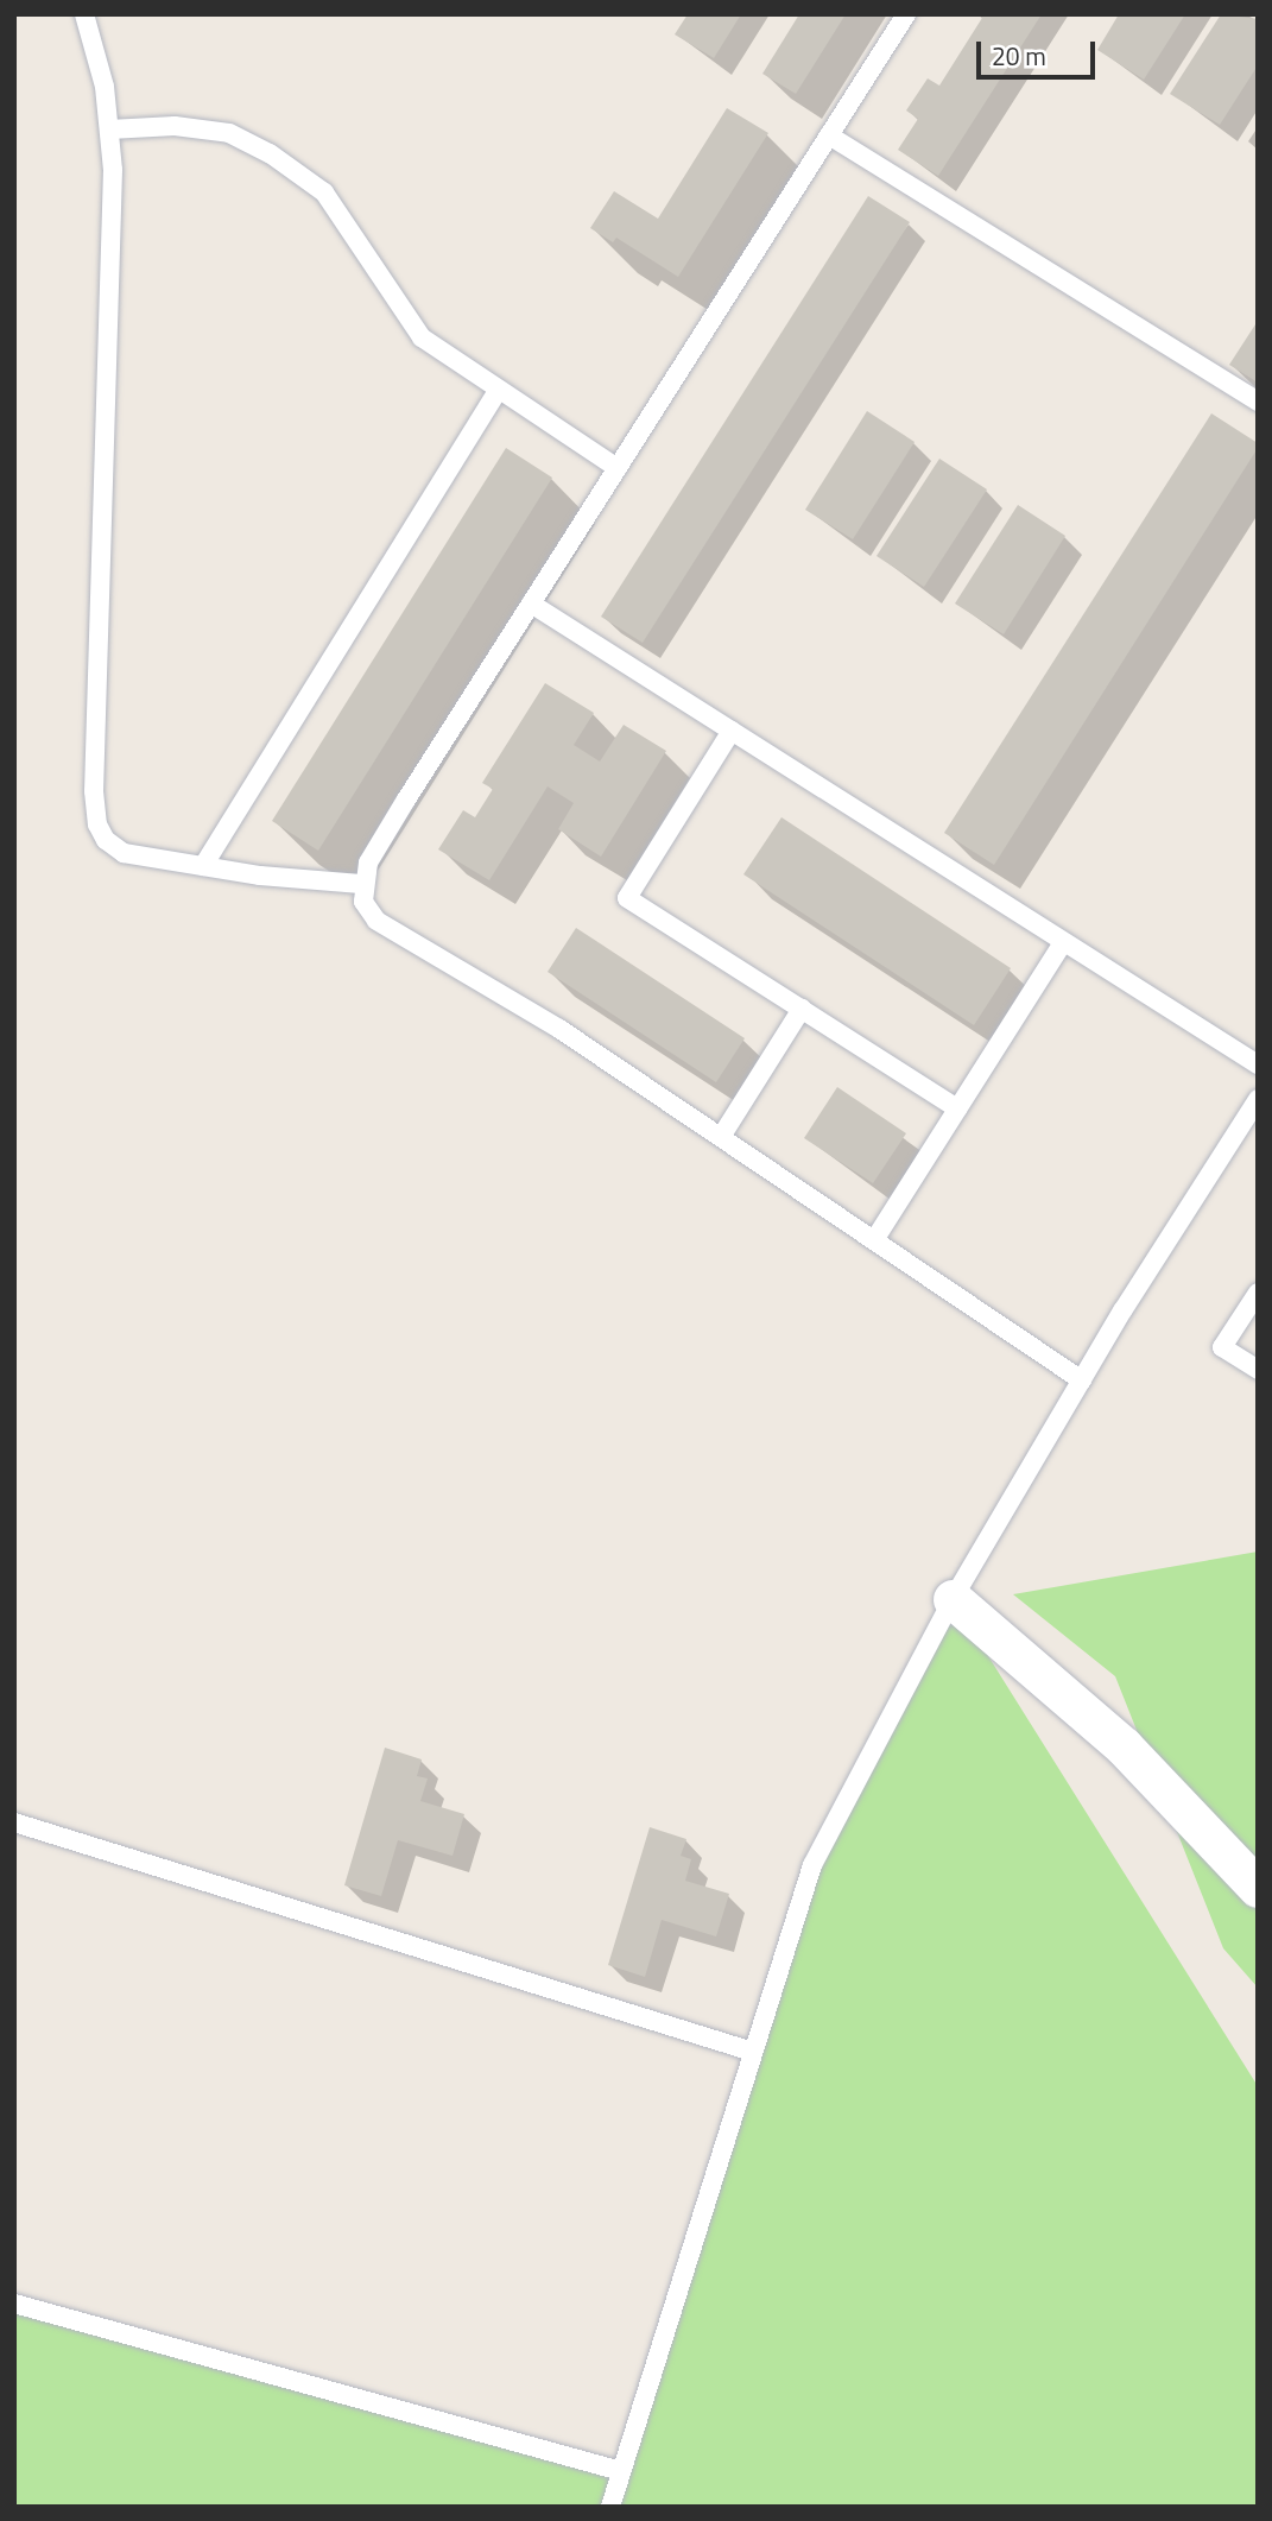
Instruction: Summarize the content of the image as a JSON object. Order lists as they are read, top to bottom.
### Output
{
  "scale_bar": "20 m"
}
